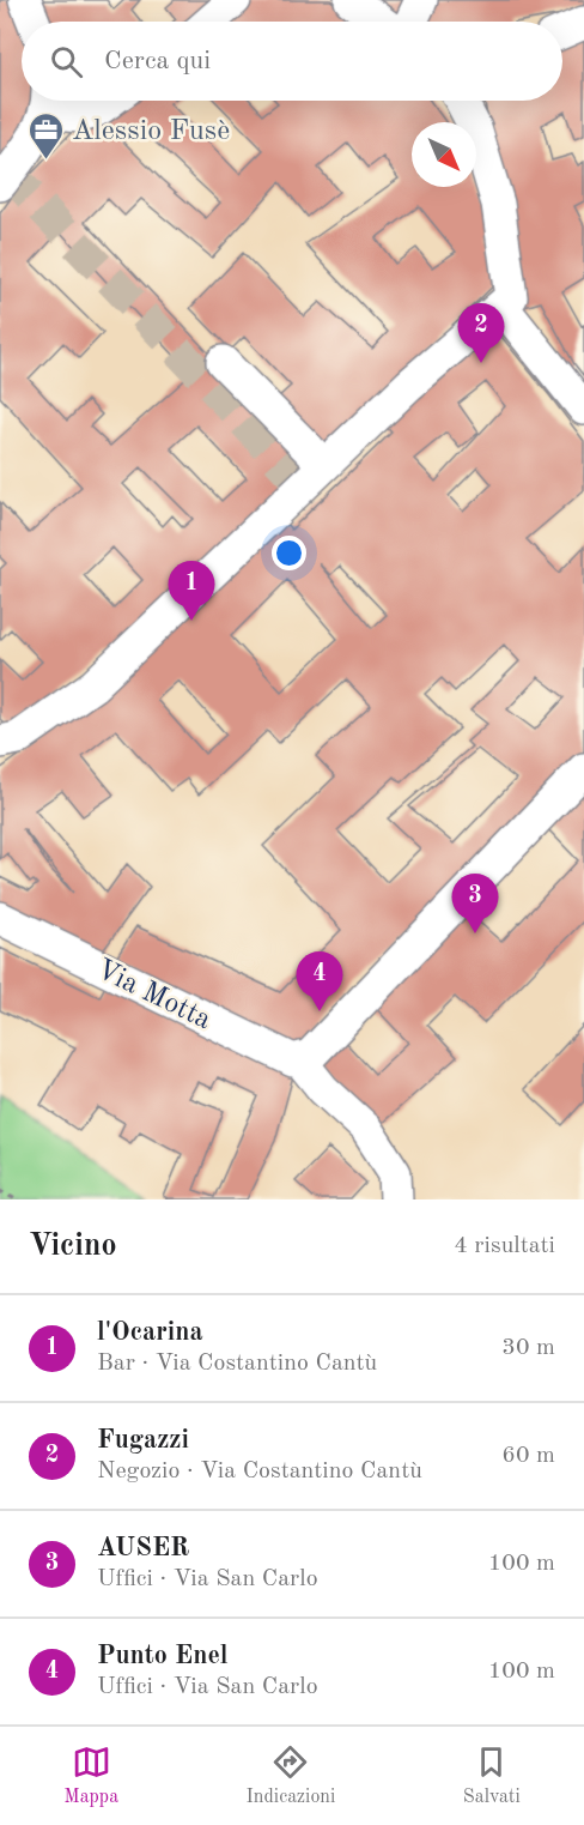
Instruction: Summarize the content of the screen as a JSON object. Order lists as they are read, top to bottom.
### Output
{
  "streets": {
    "street": ["Via Motta"]
  },
  "places": {
    "office": ["Alessio Fusè"]
  },
  "north": "bottom right",
  "page": {
    "search": "Cerca qui",
    "pins": [
      "2",
      "1",
      "3",
      "4"
    ],
    "heading": ["Vicino", "4 risultati"],
    "list": [
      {
        "mark": "1",
        "name": "l'Ocarina",
        "note": "Bar · Via Costantino Cantù",
        "value": "30 m"
      },
      {
        "mark": "2",
        "name": "Fugazzi",
        "note": "Negozio · Via Costantino Cantù",
        "value": "60 m"
      },
      {
        "mark": "3",
        "name": "AUSER",
        "note": "Uffici · Via San Carlo",
        "value": "100 m"
      },
      {
        "mark": "4",
        "name": "Punto Enel",
        "note": "Uffici · Via San Carlo",
        "value": "100 m"
      }
    ],
    "nav": ["Mappa", "Indicazioni", "Salvati"]
  }
}
